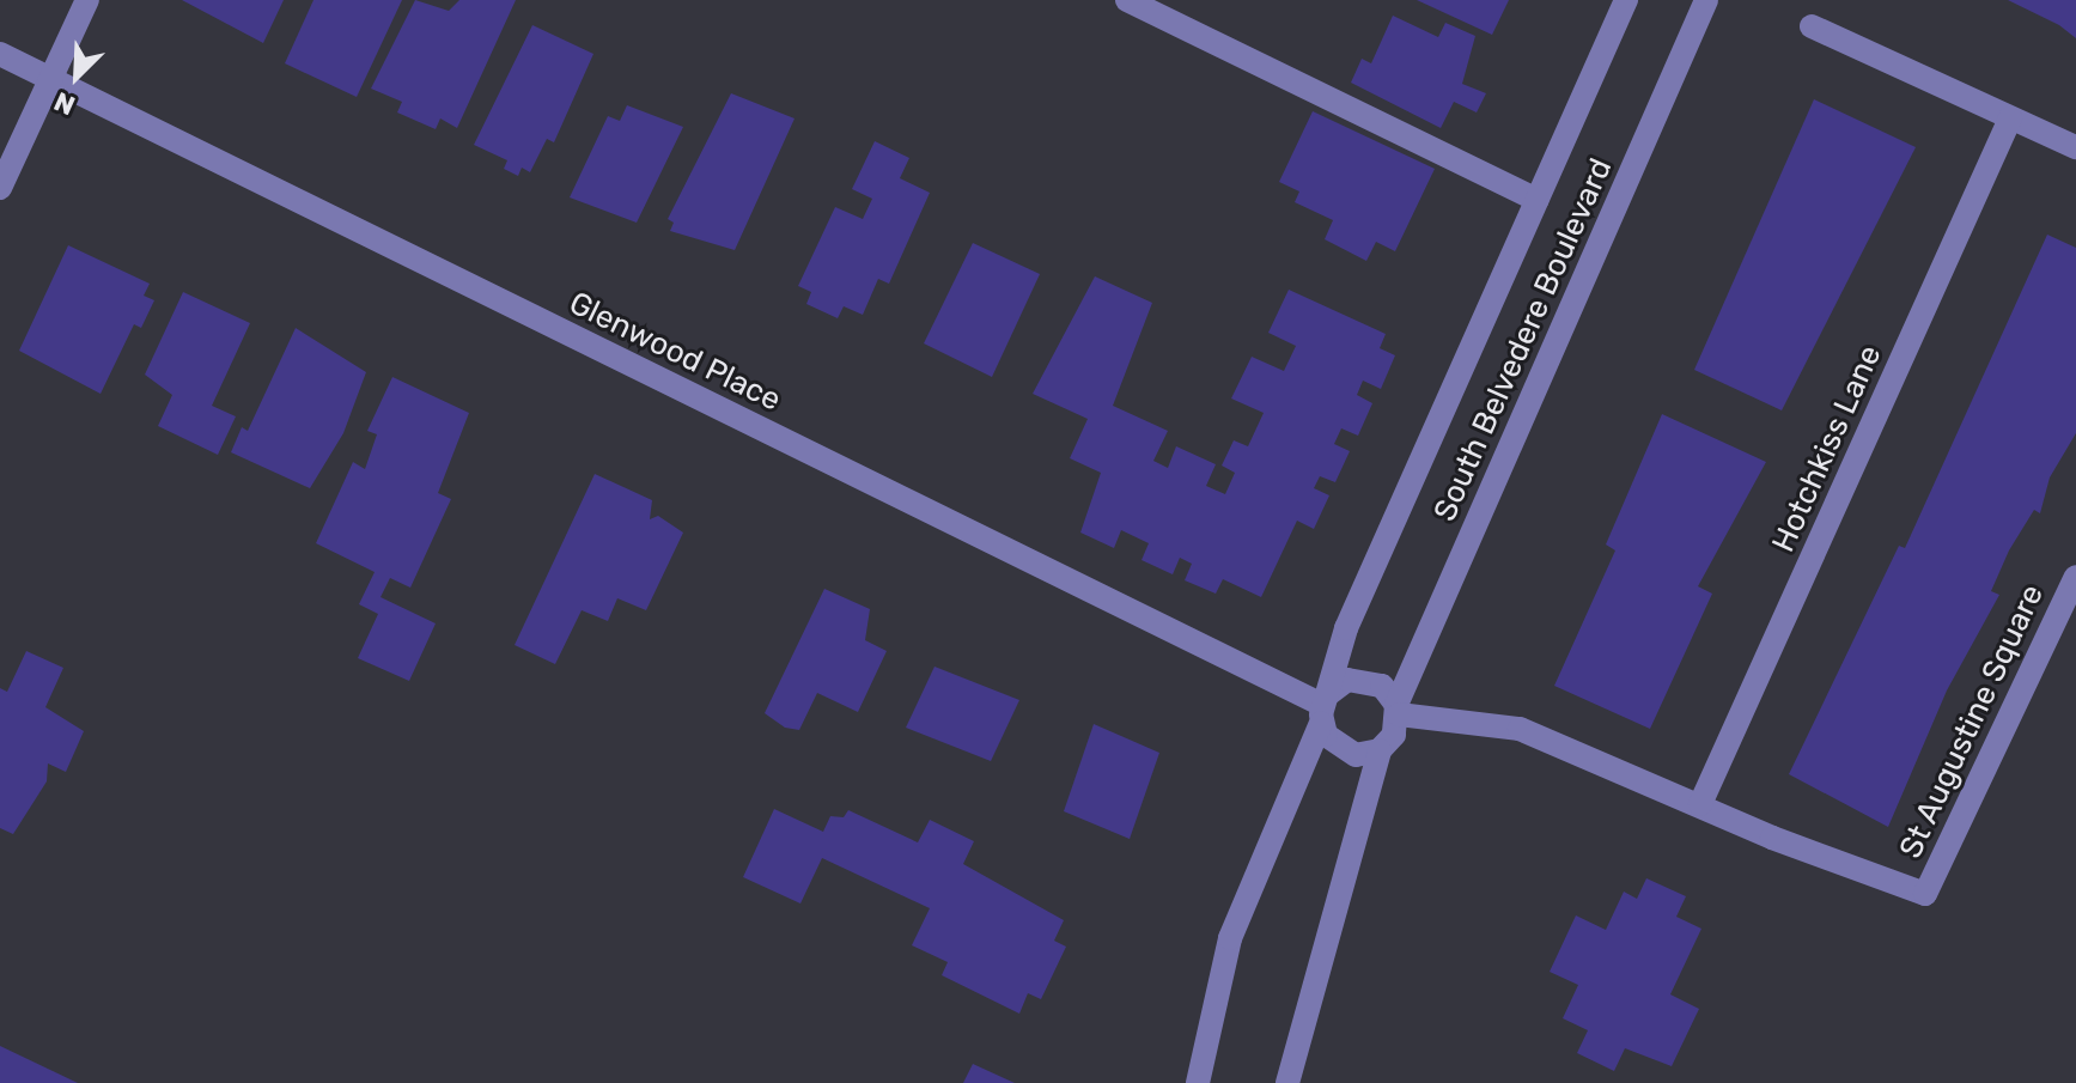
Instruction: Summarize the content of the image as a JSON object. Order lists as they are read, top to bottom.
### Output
{
  "streets": {
    "street": [
      "South Belvedere Boulevard",
      "Glenwood Place",
      "Hotchkiss Lane",
      "St Augustine Square"
    ]
  },
  "crossings": [
    ["South Belvedere Boulevard", "Glenwood Place"],
    ["Hotchkiss Lane", "St Augustine Square"]
  ],
  "north": "bottom left"
}
